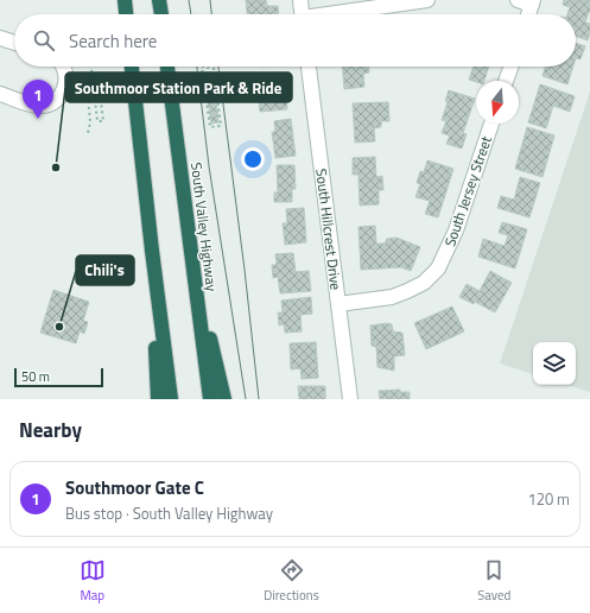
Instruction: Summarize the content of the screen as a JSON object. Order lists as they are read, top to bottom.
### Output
{
  "streets": {
    "highway": ["South Valley Highway"],
    "street": ["South Jersey Street", "South Hillcrest Drive"]
  },
  "crossings": [
    ["South Jersey Street", "South Hillcrest Drive"]
  ],
  "places": ["Southmoor Station Park & Ride", "Chili's"],
  "scale_bar": "50 m",
  "north": "bottom",
  "page": {
    "search": "Search here",
    "pins": "1",
    "scale": "50 m",
    "heading": "Nearby",
    "list": [
      {
        "mark": "1",
        "name": "Southmoor Gate C",
        "note": "Bus stop · South Valley Highway",
        "value": "120 m"
      }
    ],
    "nav": ["Map", "Directions", "Saved"]
  }
}
